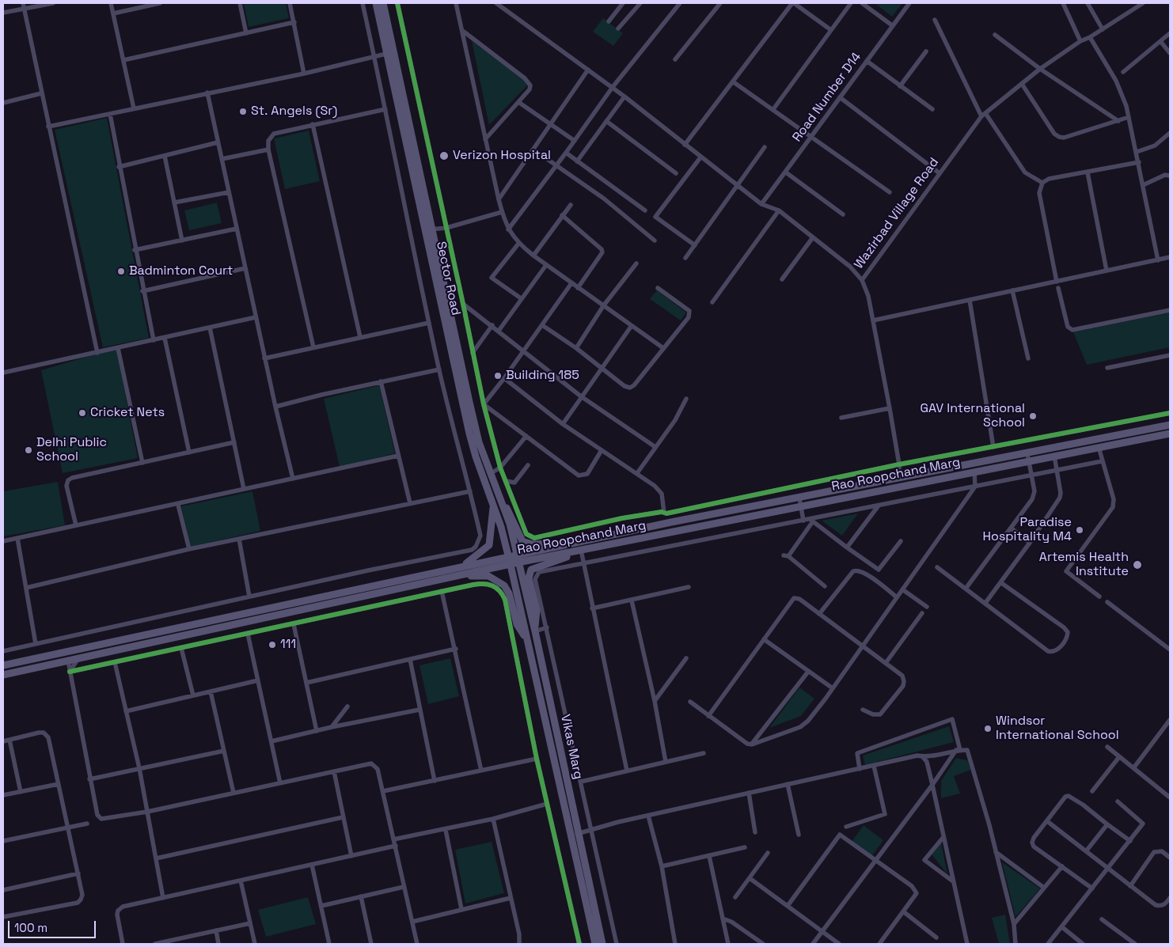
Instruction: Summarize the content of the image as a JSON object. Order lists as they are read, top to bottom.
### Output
{
  "streets": {
    "main road": ["Sector Road", "Rao Roopchand Marg", "Vikas Marg"],
    "street": ["Road Number D14", "Wazirbad Village Road"]
  },
  "crossings": [
    ["Wazirbad Village Road", "Rao Roopchand Marg"],
    ["Sector Road", "Rao Roopchand Marg"],
    ["Sector Road", "Vikas Marg"],
    ["Rao Roopchand Marg", "Vikas Marg"]
  ],
  "places": [
    "St. Angels (Sr)",
    "Verizon Hospital",
    "Badminton Court",
    "Building 185",
    "Cricket Nets",
    "GAV International School",
    "Delhi Public School",
    "Paradise Hospitality M4",
    "Artemis Health Institute",
    "111",
    "Windsor International School"
  ],
  "scale_bar": "100 m"
}
